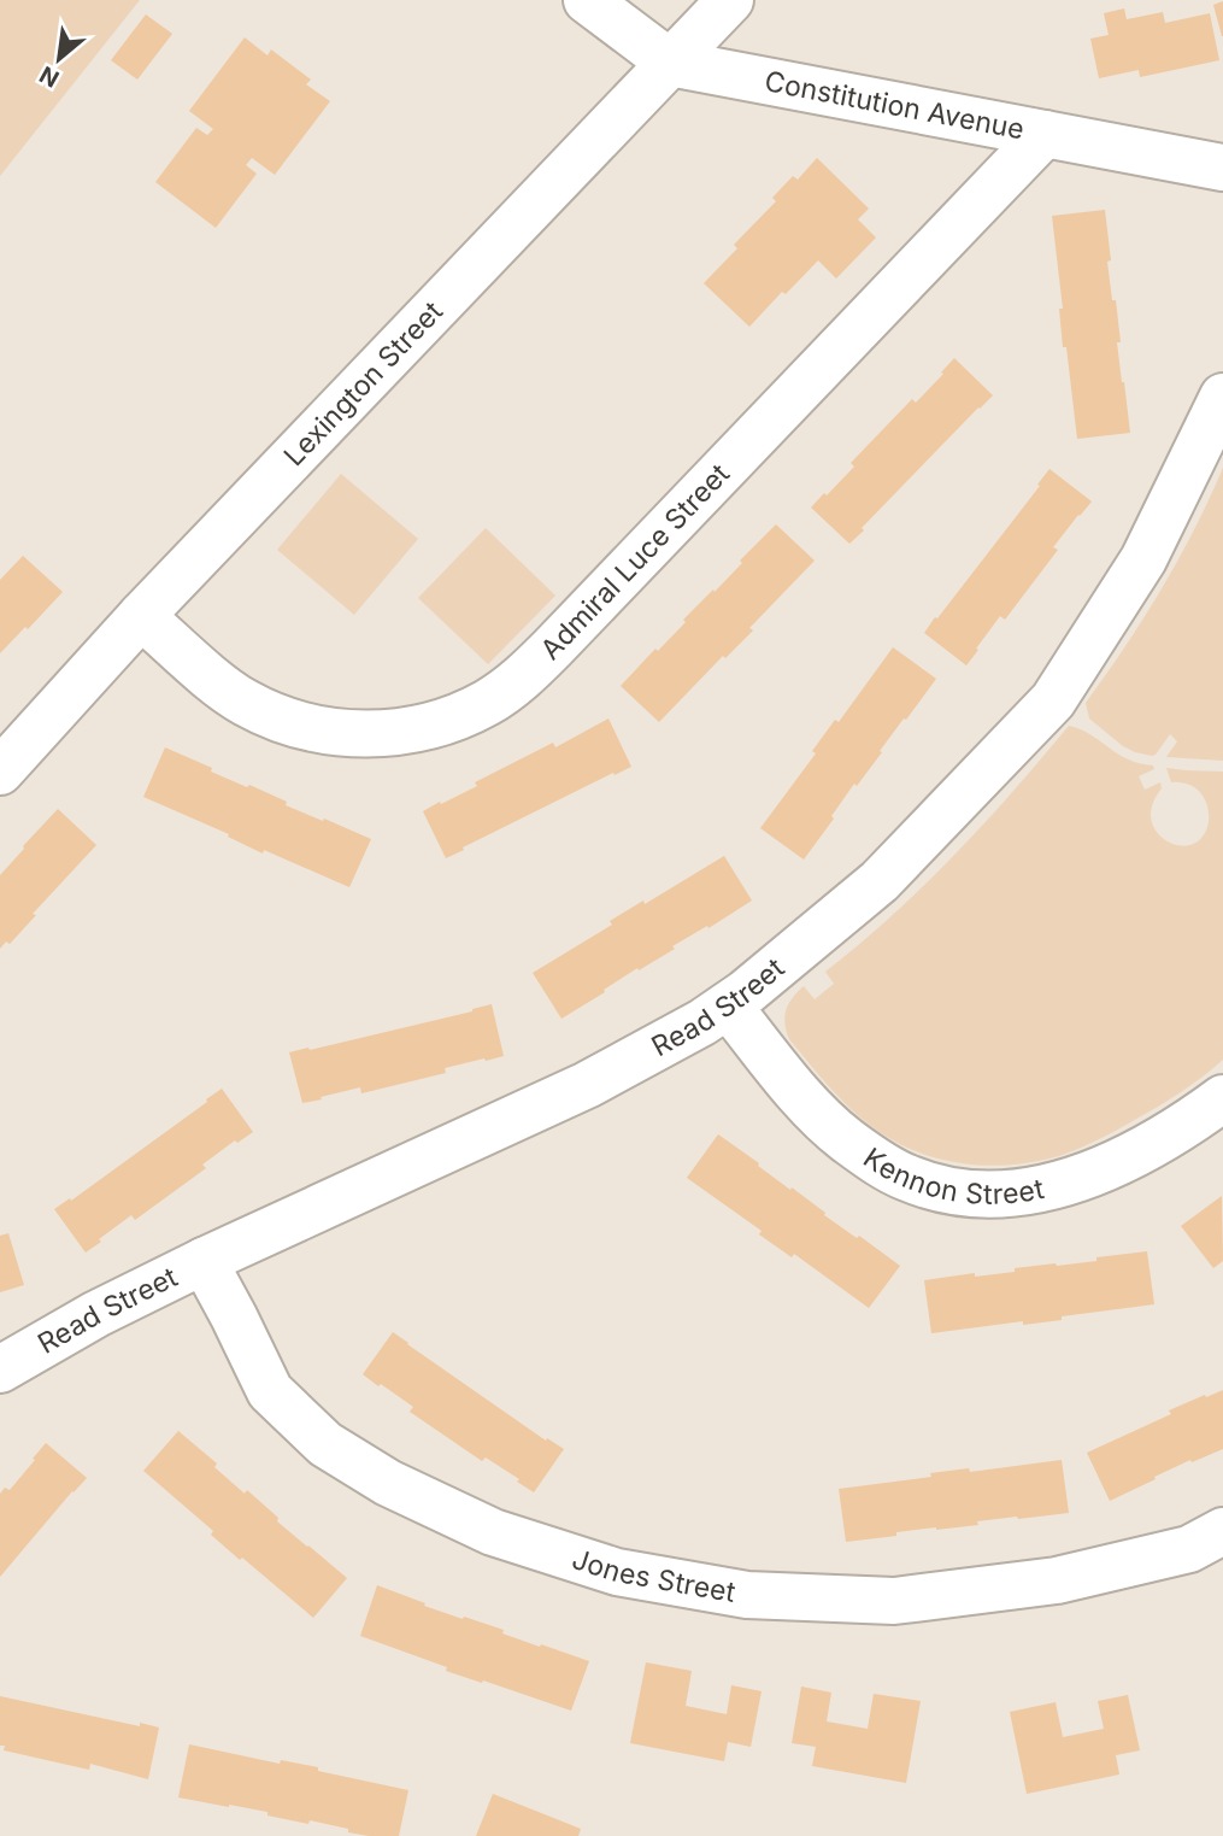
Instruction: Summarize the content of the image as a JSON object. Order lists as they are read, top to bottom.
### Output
{
  "streets": {
    "street": [
      "Constitution Avenue",
      "Lexington Street",
      "Admiral Luce Street",
      "Read Street",
      "Kennon Street",
      "Jones Street"
    ]
  },
  "crossings": [
    ["Constitution Avenue", "Lexington Street"],
    ["Constitution Avenue", "Admiral Luce Street"],
    ["Lexington Street", "Admiral Luce Street"],
    ["Read Street", "Kennon Street"],
    ["Read Street", "Jones Street"]
  ],
  "north": "bottom left"
}
